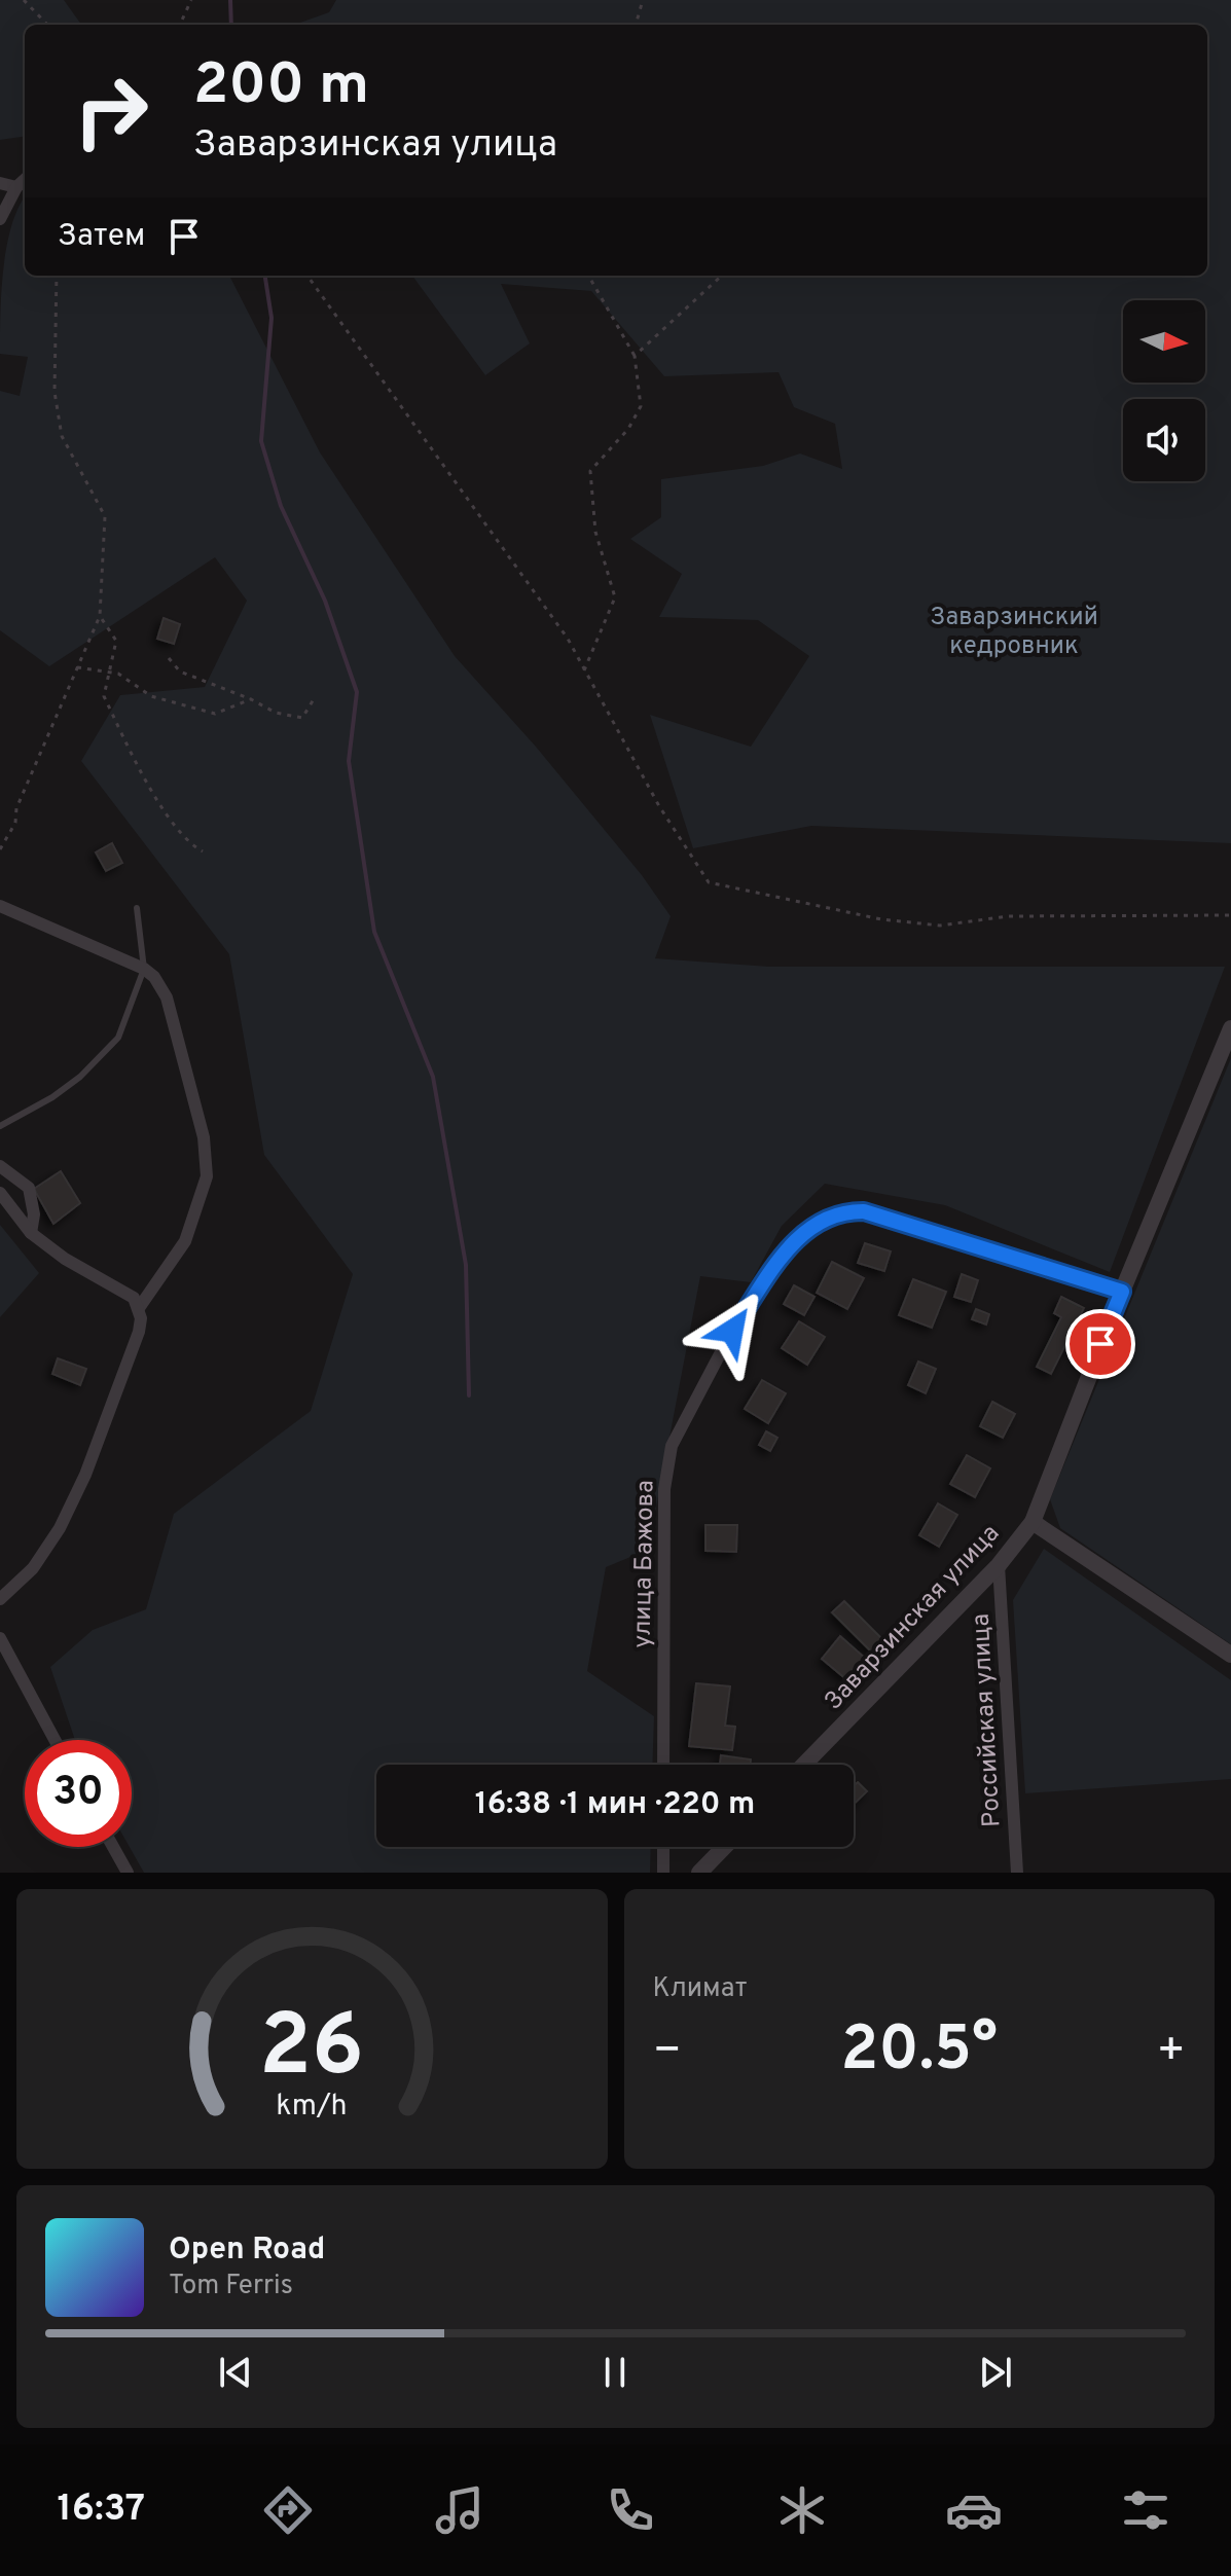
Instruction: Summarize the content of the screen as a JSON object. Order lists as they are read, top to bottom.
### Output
{
  "streets": {
    "street": ["улица Бажова", "Заварзинская улица", "Российская улица"]
  },
  "crossings": [
    ["улица Бажова", "Заварзинская улица"],
    ["Заварзинская улица", "Российская улица"]
  ],
  "parks": ["Заварзинский кедровник"],
  "north": "right",
  "page": {
    "turn": ["200 m", "Заварзинская улица"],
    "then": "Затем",
    "limit": "30",
    "trip": "16:38 · 1 мин · 220 m",
    "tile": "Климат",
    "heat": ["−", "20.5°", "+"],
    "song": ["Open Road", "Tom Ferris"],
    "tabs": "16:37",
    "gauge": ["26", "km/h"]
  }
}
